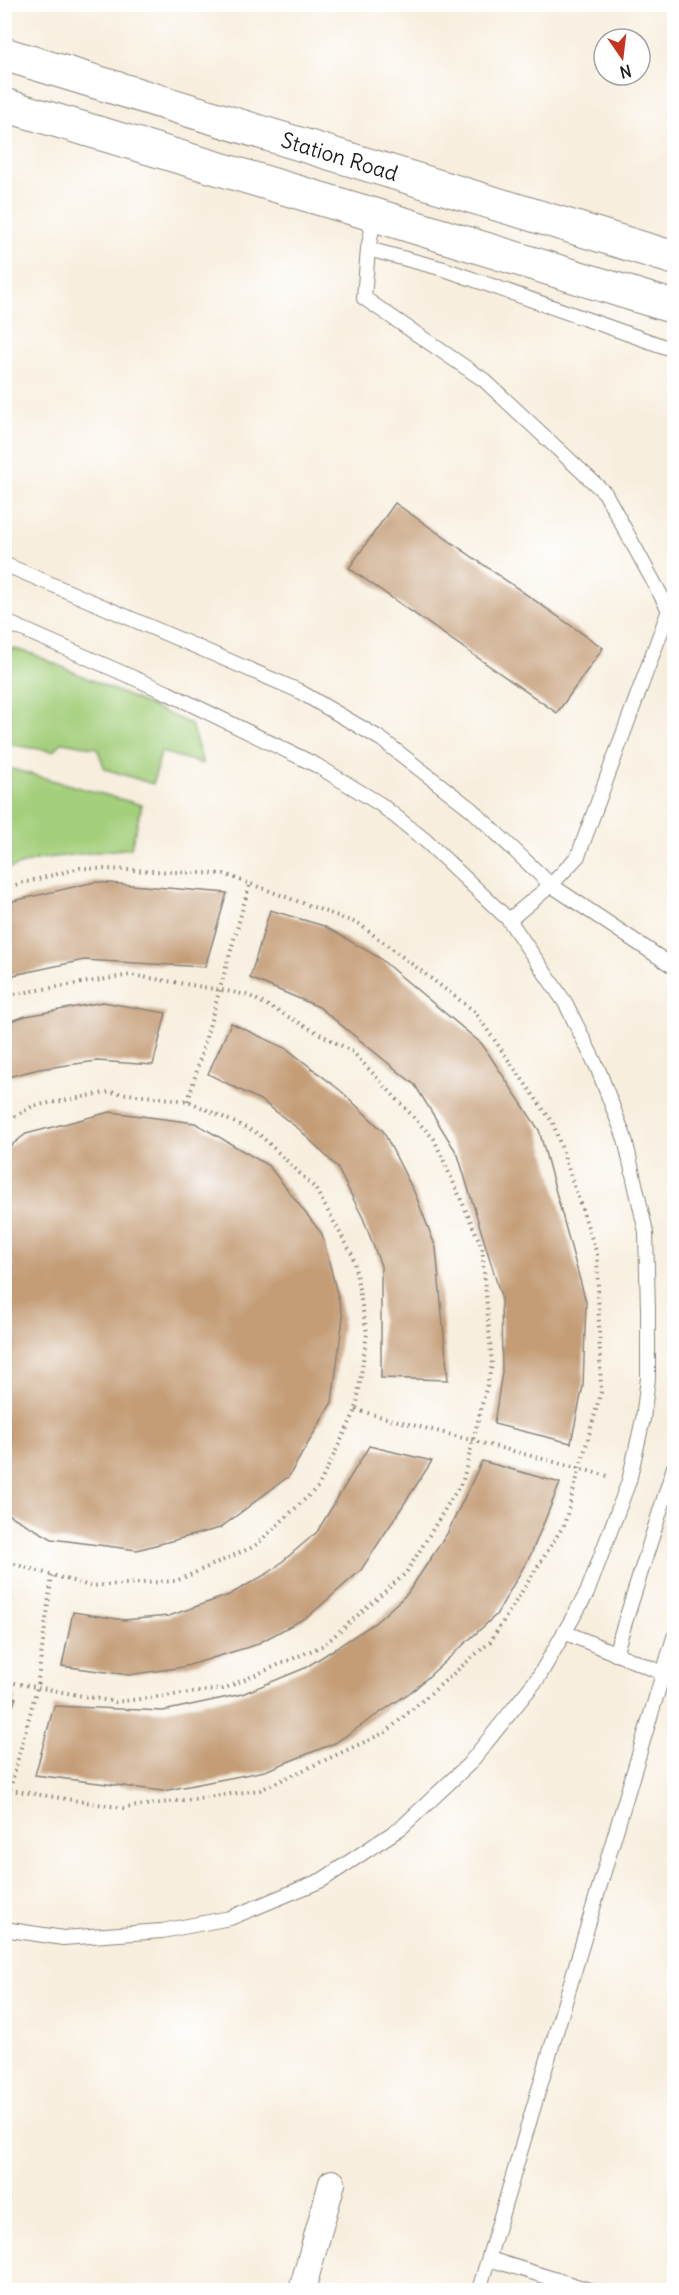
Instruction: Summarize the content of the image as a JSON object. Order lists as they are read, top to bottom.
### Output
{
  "streets": {
    "street": ["Station Road"]
  },
  "north": "bottom"
}
